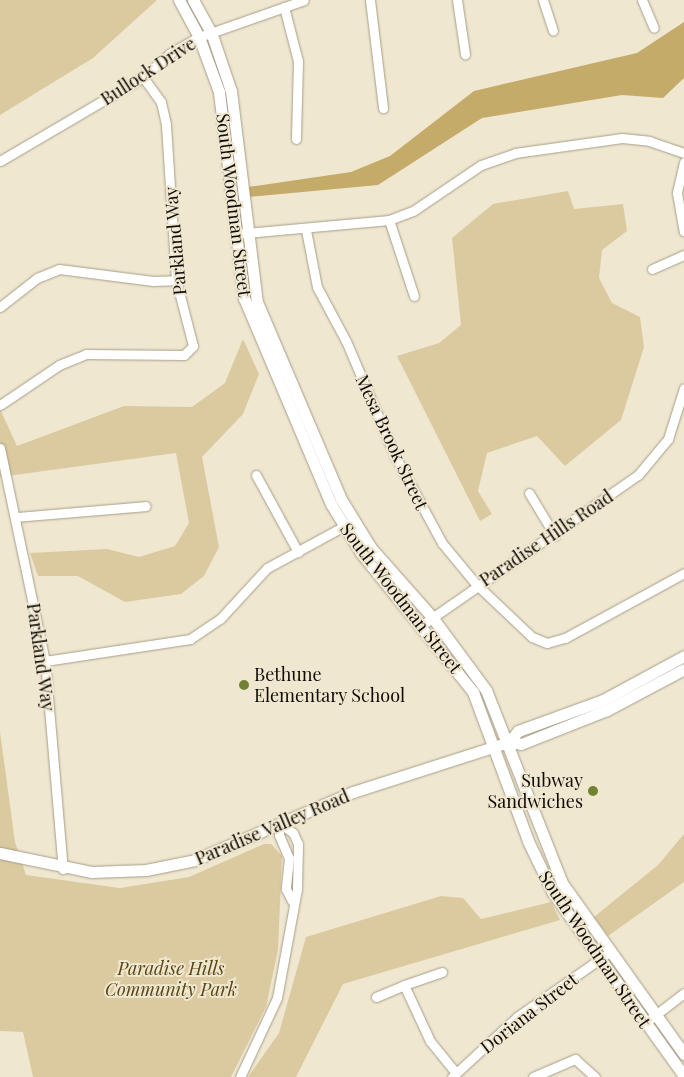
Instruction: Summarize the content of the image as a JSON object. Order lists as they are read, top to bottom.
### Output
{
  "streets": {
    "main road": ["South Woodman Street", "Paradise Valley Road"],
    "street": [
      "Bullock Drive",
      "Parkland Way",
      "Mesa Brook Street",
      "Paradise Hills Road",
      "Doriana Street"
    ]
  },
  "crossings": [
    ["Bullock Drive", "South Woodman Street"],
    ["Bullock Drive", "Parkland Way"],
    ["South Woodman Street", "Paradise Hills Road"],
    ["South Woodman Street", "Paradise Valley Road"],
    ["South Woodman Street", "Doriana Street"],
    ["Parkland Way", "Paradise Valley Road"],
    ["Mesa Brook Street", "Paradise Hills Road"]
  ],
  "parks": ["Paradise Hills Community Park"],
  "places": ["Bethune Elementary School", "Subway Sandwiches"]
}
